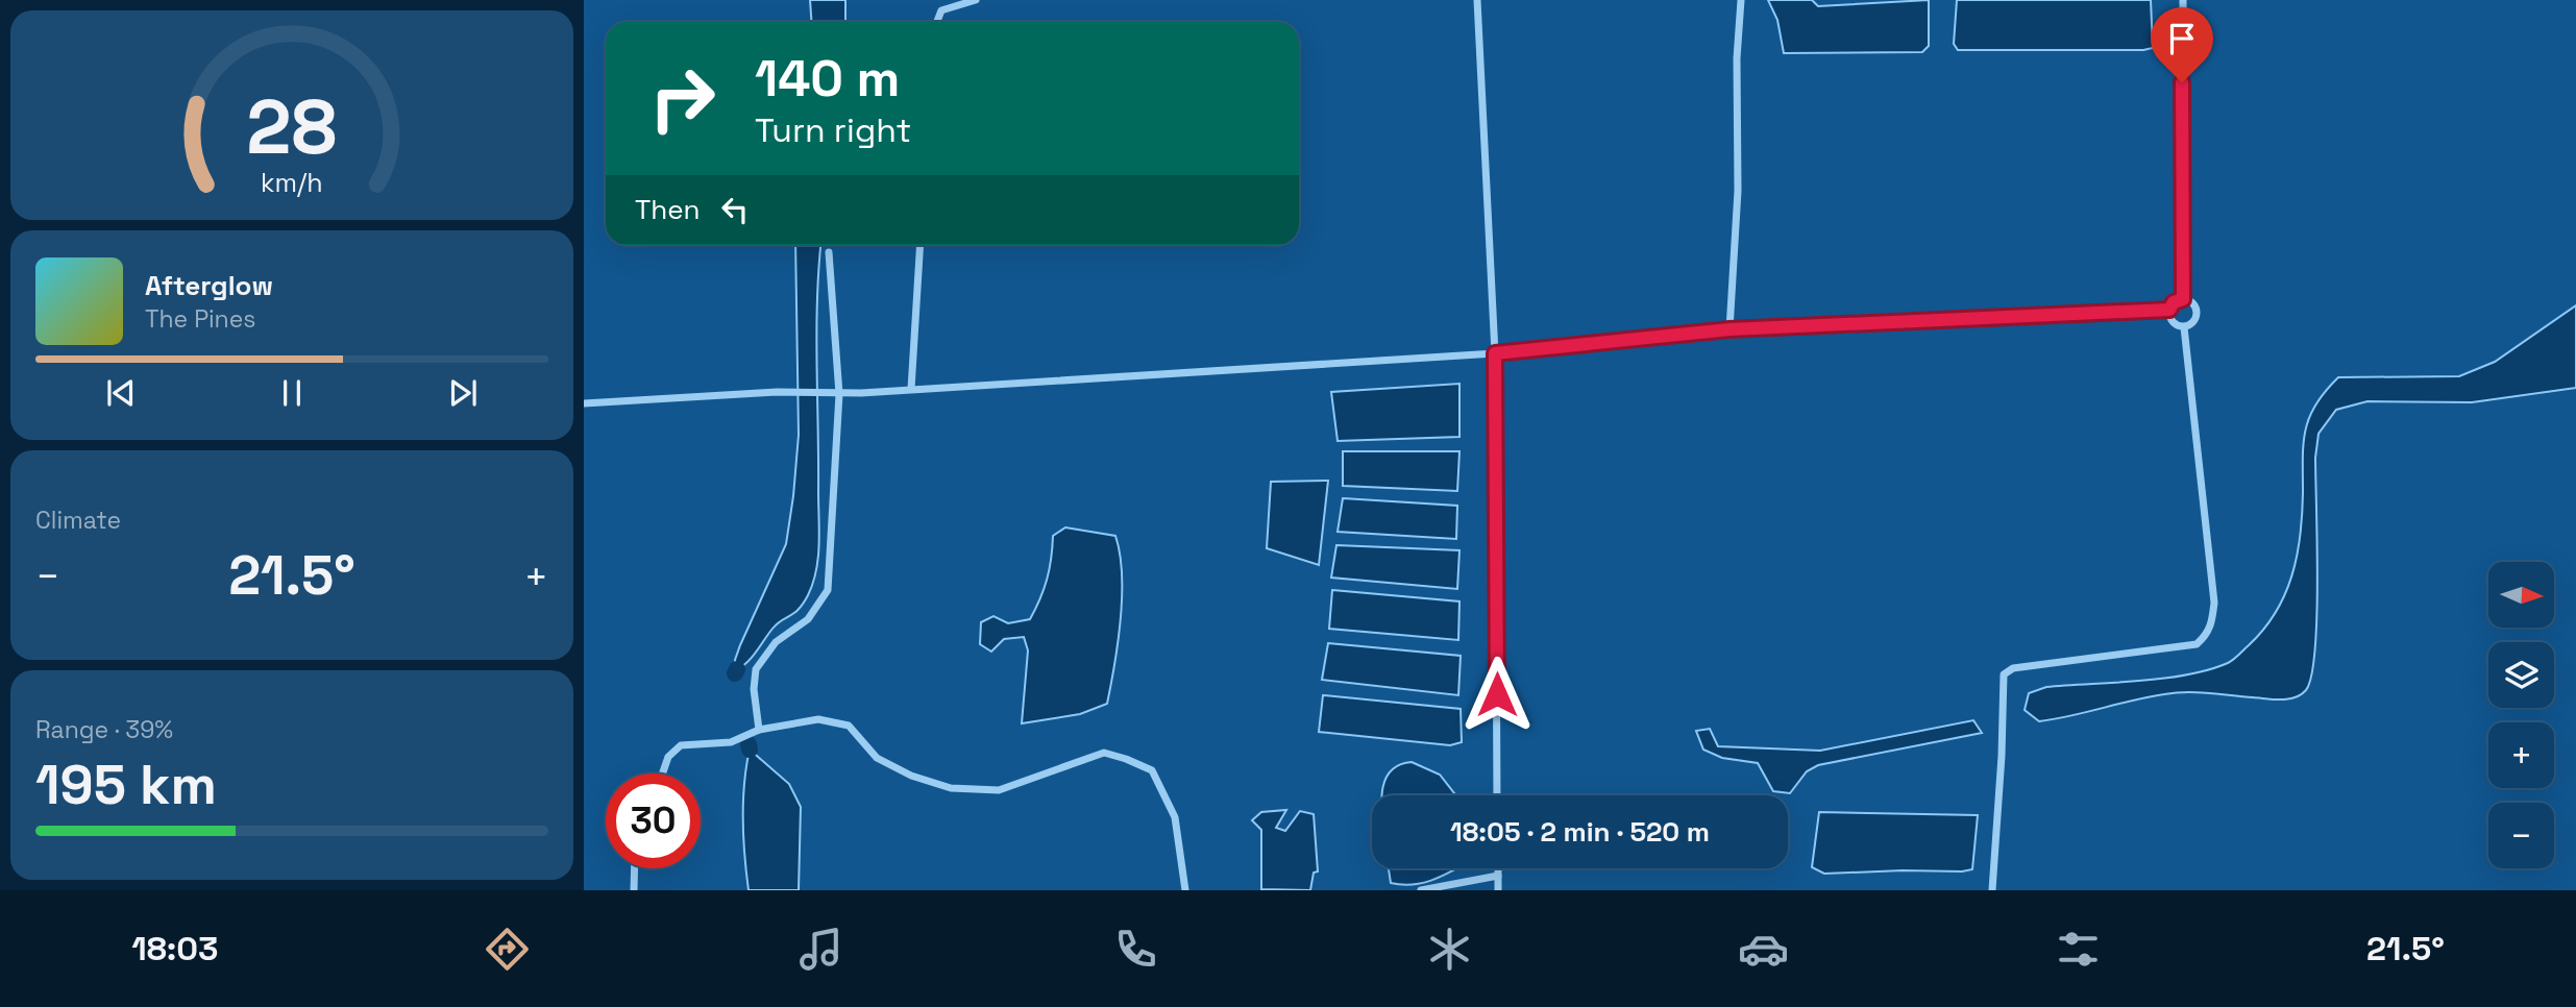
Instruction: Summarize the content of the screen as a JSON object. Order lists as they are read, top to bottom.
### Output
{
  "north": "right",
  "page": {
    "turn": ["140 m", "Turn right"],
    "then": "Then",
    "song": ["Afterglow", "The Pines"],
    "tile": [
      "Climate",
      ["Range · 39%", "195 km"]
    ],
    "heat": ["−", "21.5°", "+"],
    "map_buttons": ["+", "−"],
    "limit": "30",
    "trip": "18:05 · 2 min · 520 m",
    "tabs": ["18:03", "21.5°"],
    "gauge": ["28", "km/h"]
  }
}
